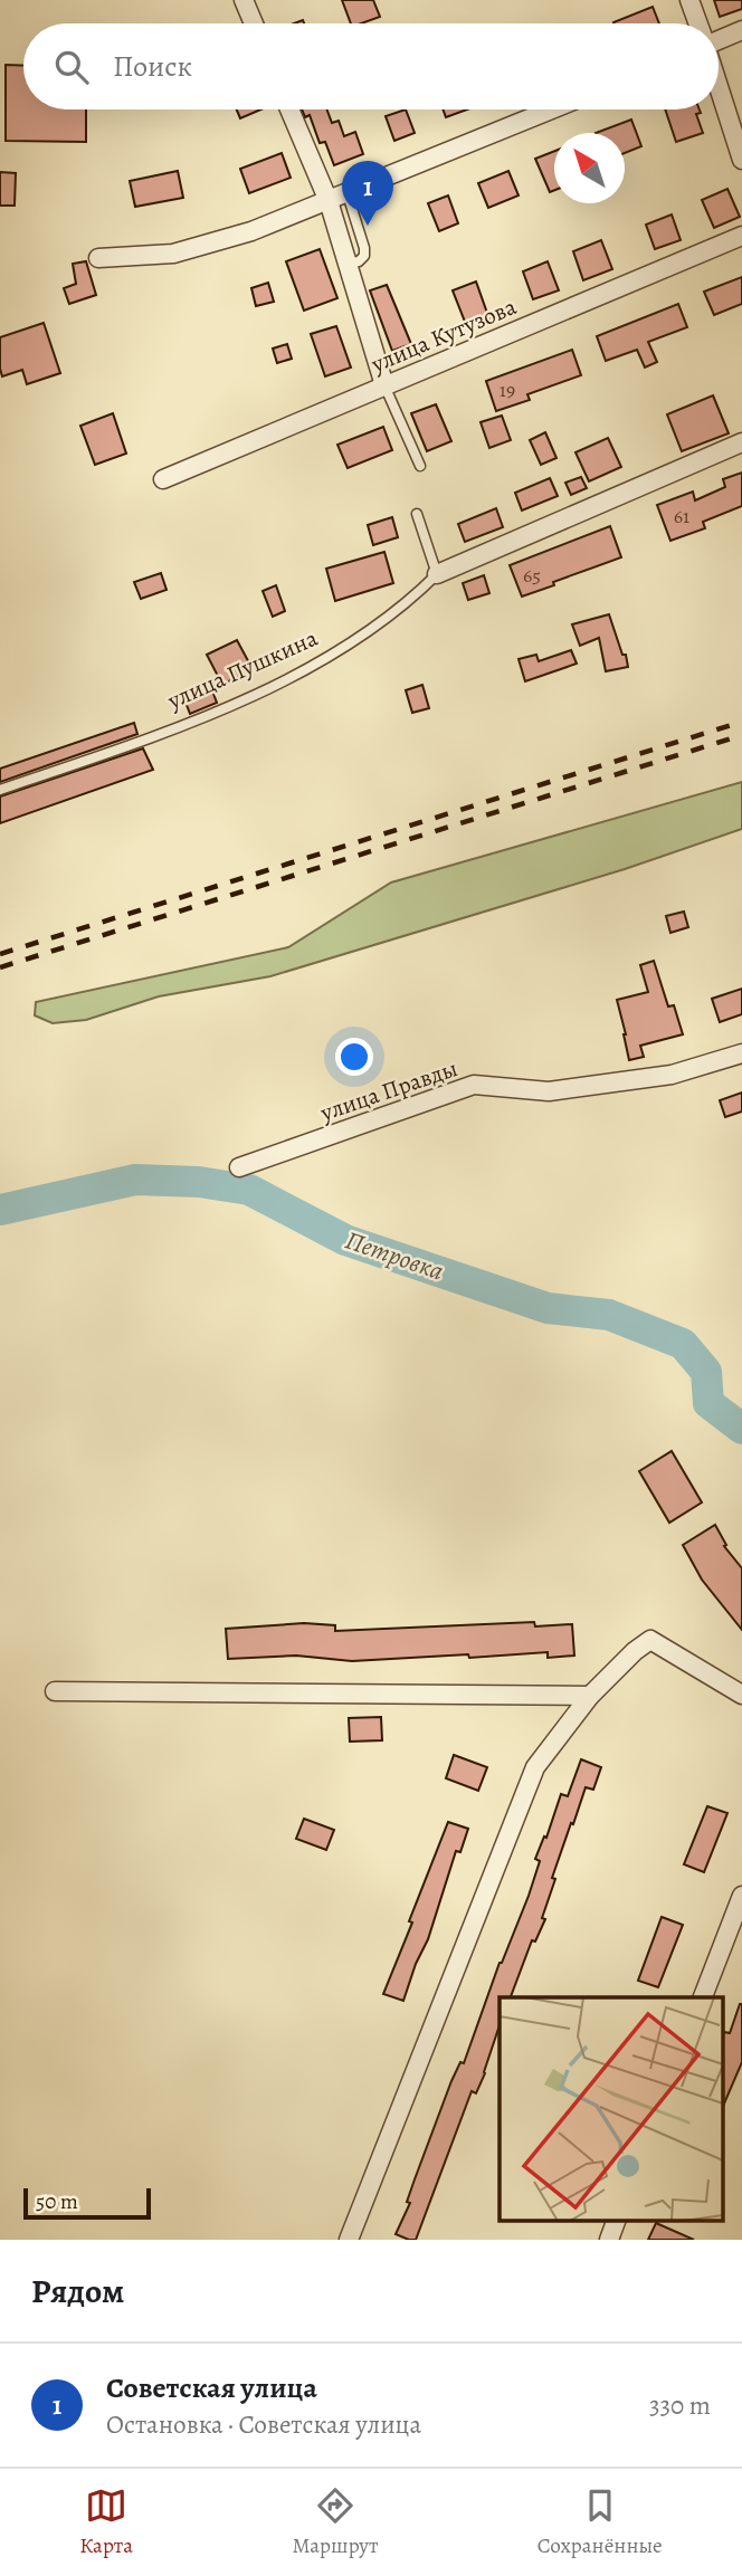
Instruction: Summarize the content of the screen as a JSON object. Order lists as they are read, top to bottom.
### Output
{
  "streets": {
    "street": ["улица Кутузова", "улица Пушкина", "улица Правды"]
  },
  "water": ["Петровка"],
  "house_numbers": ["19", "61", "65"],
  "scale_bar": "50 m",
  "north": "top left",
  "page": {
    "search": "Поиск",
    "pins": "1",
    "scale": "50 m",
    "heading": "Рядом",
    "list": [
      {
        "mark": "1",
        "name": "Советская улица",
        "note": "Остановка · Советская улица",
        "value": "330 m"
      }
    ],
    "nav": ["Карта", "Маршрут", "Сохранённые"]
  }
}
